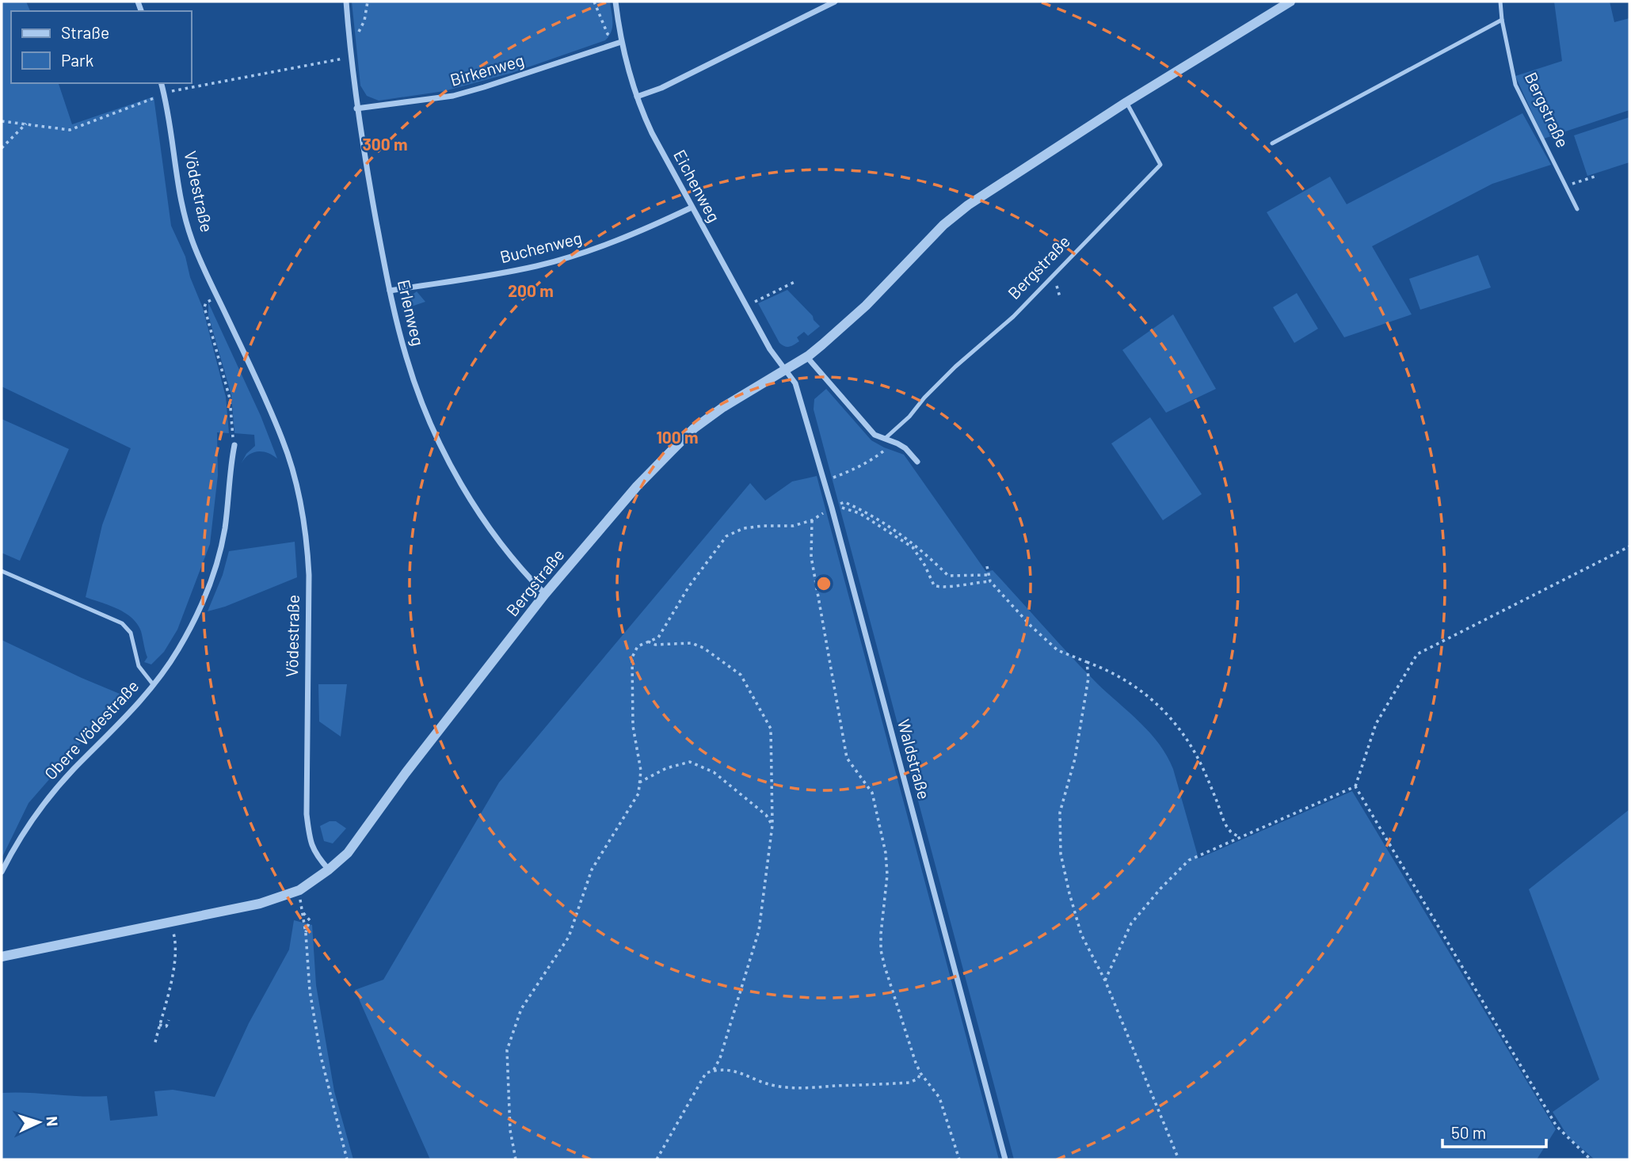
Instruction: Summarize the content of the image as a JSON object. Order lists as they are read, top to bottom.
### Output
{
  "streets": {
    "street": [
      "Birkenweg",
      "Bergstraße",
      "Eichenweg",
      "Vödestraße",
      "Buchenweg",
      "Erlenweg",
      "Obere Vödestraße",
      "Waldstraße"
    ]
  },
  "crossings": [
    ["Birkenweg", "Eichenweg"],
    ["Birkenweg", "Erlenweg"],
    ["Bergstraße", "Eichenweg"],
    ["Bergstraße", "Vödestraße"],
    ["Bergstraße", "Erlenweg"],
    ["Bergstraße", "Waldstraße"],
    ["Eichenweg", "Buchenweg"],
    ["Eichenweg", "Waldstraße"],
    ["Buchenweg", "Erlenweg"]
  ],
  "legend": ["Straße", "Park"],
  "scale_bar": "50 m",
  "north": "right",
  "rings": ["300 m", "200 m", "100 m"]
}
